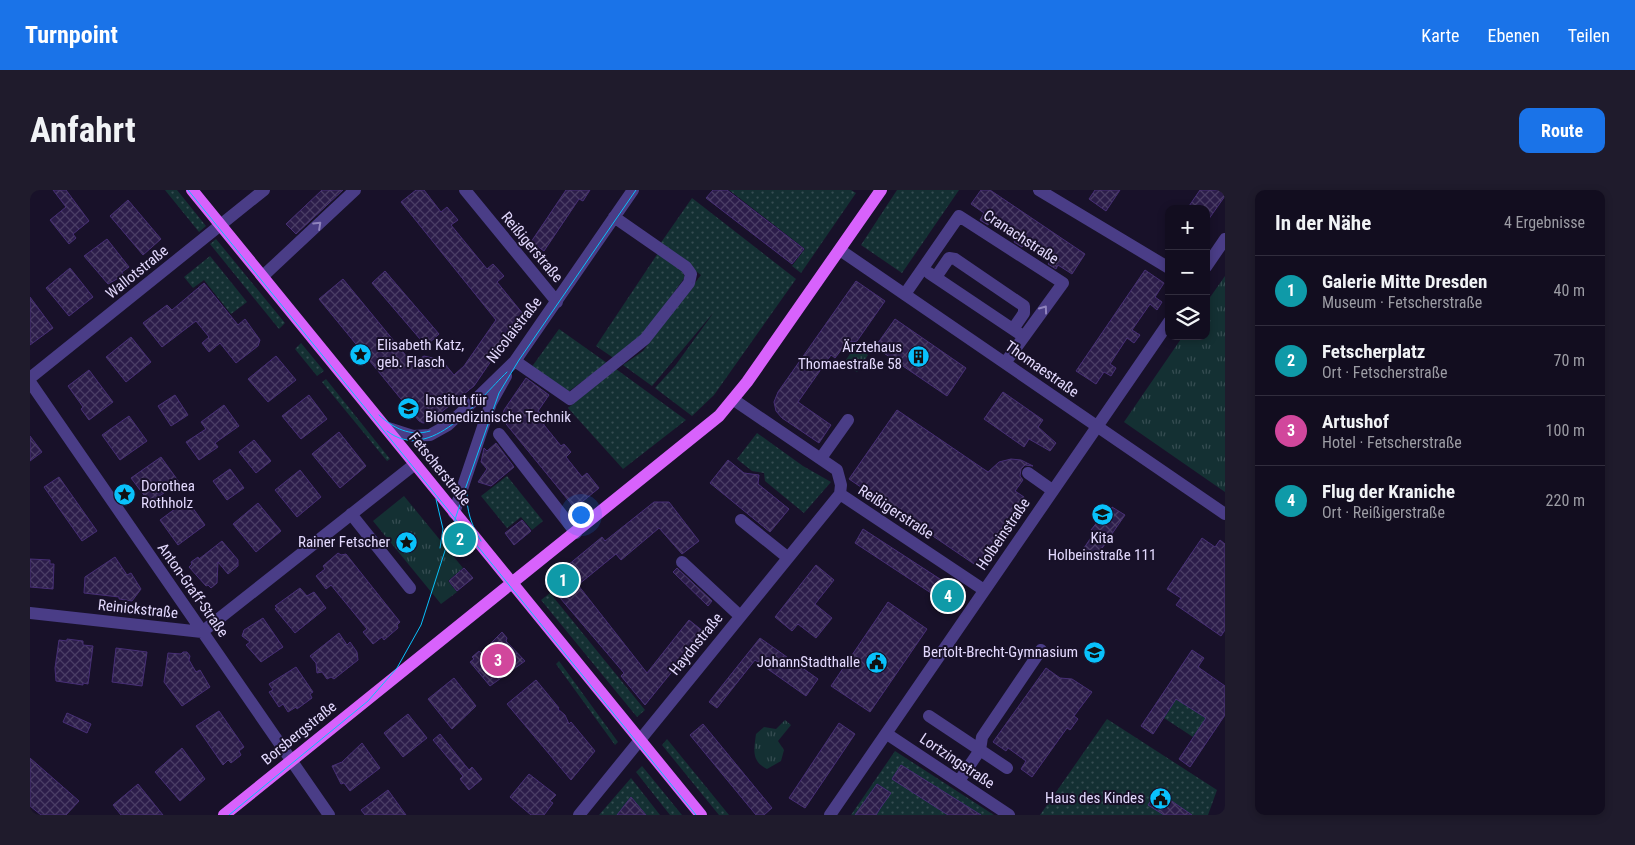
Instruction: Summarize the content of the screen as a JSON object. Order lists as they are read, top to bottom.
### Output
{
  "streets": {
    "main road": ["Fetscherstraße", "Borsbergstraße"],
    "street": [
      "Cranachstraße",
      "Reißigerstraße",
      "Wallotstraße",
      "Nicolaistraße",
      "Thomaestraße",
      "Holbeinstraße",
      "Anton-Graff-Straße",
      "Reinickstraße",
      "Haydnstraße",
      "Lortzingstraße"
    ]
  },
  "crossings": [
    ["Cranachstraße", "Thomaestraße"],
    ["Reißigerstraße", "Nicolaistraße"],
    ["Reißigerstraße", "Holbeinstraße"],
    ["Reißigerstraße", "Haydnstraße"],
    ["Reißigerstraße", "Borsbergstraße"],
    ["Wallotstraße", "Fetscherstraße"],
    ["Nicolaistraße", "Fetscherstraße"],
    ["Thomaestraße", "Holbeinstraße"],
    ["Thomaestraße", "Borsbergstraße"],
    ["Fetscherstraße", "Haydnstraße"],
    ["Fetscherstraße", "Borsbergstraße"],
    ["Holbeinstraße", "Lortzingstraße"],
    ["Anton-Graff-Straße", "Reinickstraße"],
    ["Anton-Graff-Straße", "Borsbergstraße"]
  ],
  "places": {
    "place": ["Elisabeth Katz, geb. Flasch", "Dorothea Rothholz", "Rainer Fetscher"],
    "building": ["Ärztehaus Thomaestraße 58"],
    "school or university": ["Institut für Biomedizinische Technik", "Kita Holbeinstraße 111", "Bertolt-Brecht-Gymnasium"],
    "public building": ["JohannStadthalle", "Haus des Kindes"]
  },
  "page": {
    "header": "Turnpoint",
    "nav": ["Karte", "Ebenen", "Teilen"],
    "buttons": "Route",
    "title": "Anfahrt",
    "heading": ["In der Nähe", "4 Ergebnisse"],
    "map_buttons": ["+", "−"],
    "list": [
      {
        "mark": "1",
        "name": "Galerie Mitte Dresden",
        "note": "Museum · Fetscherstraße",
        "value": "40 m"
      },
      {
        "mark": "2",
        "name": "Fetscherplatz",
        "note": "Ort · Fetscherstraße",
        "value": "70 m"
      },
      {
        "mark": "3",
        "name": "Artushof",
        "note": "Hotel · Fetscherstraße",
        "value": "100 m"
      },
      {
        "mark": "4",
        "name": "Flug der Kraniche",
        "note": "Ort · Reißigerstraße",
        "value": "220 m"
      }
    ],
    "pins": [
      "2",
      "1",
      "4",
      "3"
    ]
  }
}
